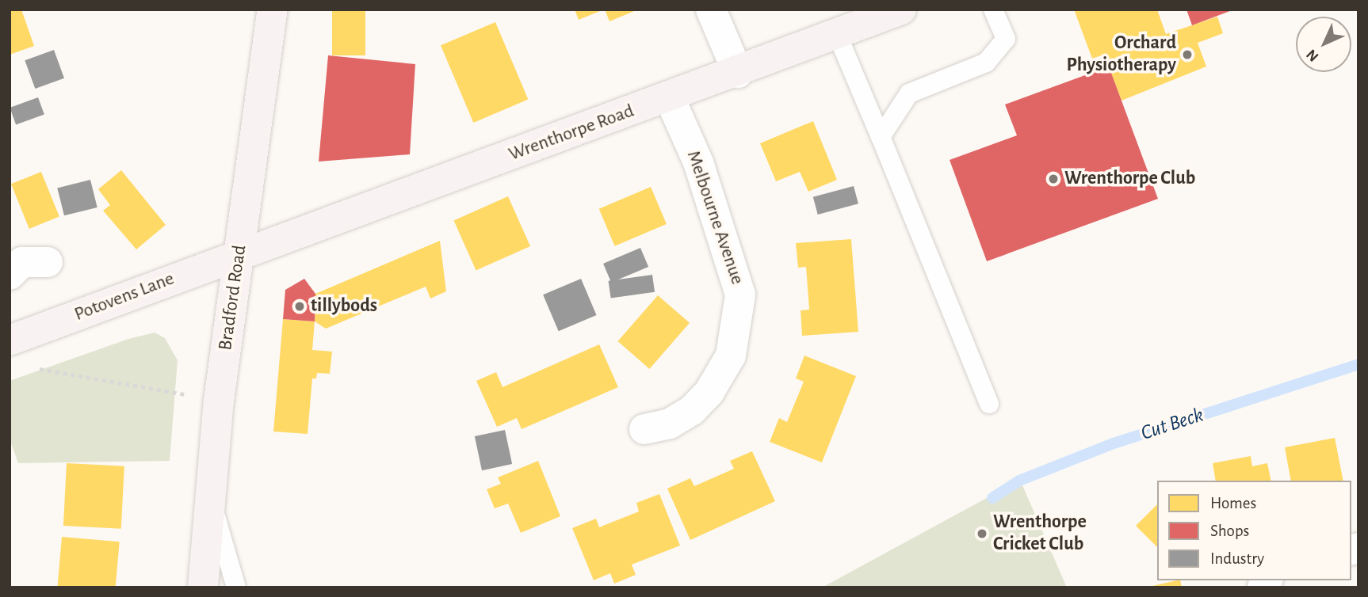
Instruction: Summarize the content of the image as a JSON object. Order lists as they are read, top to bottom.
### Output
{
  "streets": {
    "street": [
      "Wrenthorpe Road",
      "Melbourne Avenue",
      "Potovens Lane",
      "Bradford Road"
    ]
  },
  "crossings": [
    ["Wrenthorpe Road", "Melbourne Avenue"],
    ["Wrenthorpe Road", "Potovens Lane"],
    ["Wrenthorpe Road", "Bradford Road"],
    ["Potovens Lane", "Bradford Road"]
  ],
  "water": ["Cut Beck"],
  "places": [
    "Orchard Physiotherapy",
    "Wrenthorpe Club",
    "tillybods",
    "Wrenthorpe Cricket Club"
  ],
  "legend": ["Homes", "Shops", "Industry"],
  "north": "bottom left"
}
